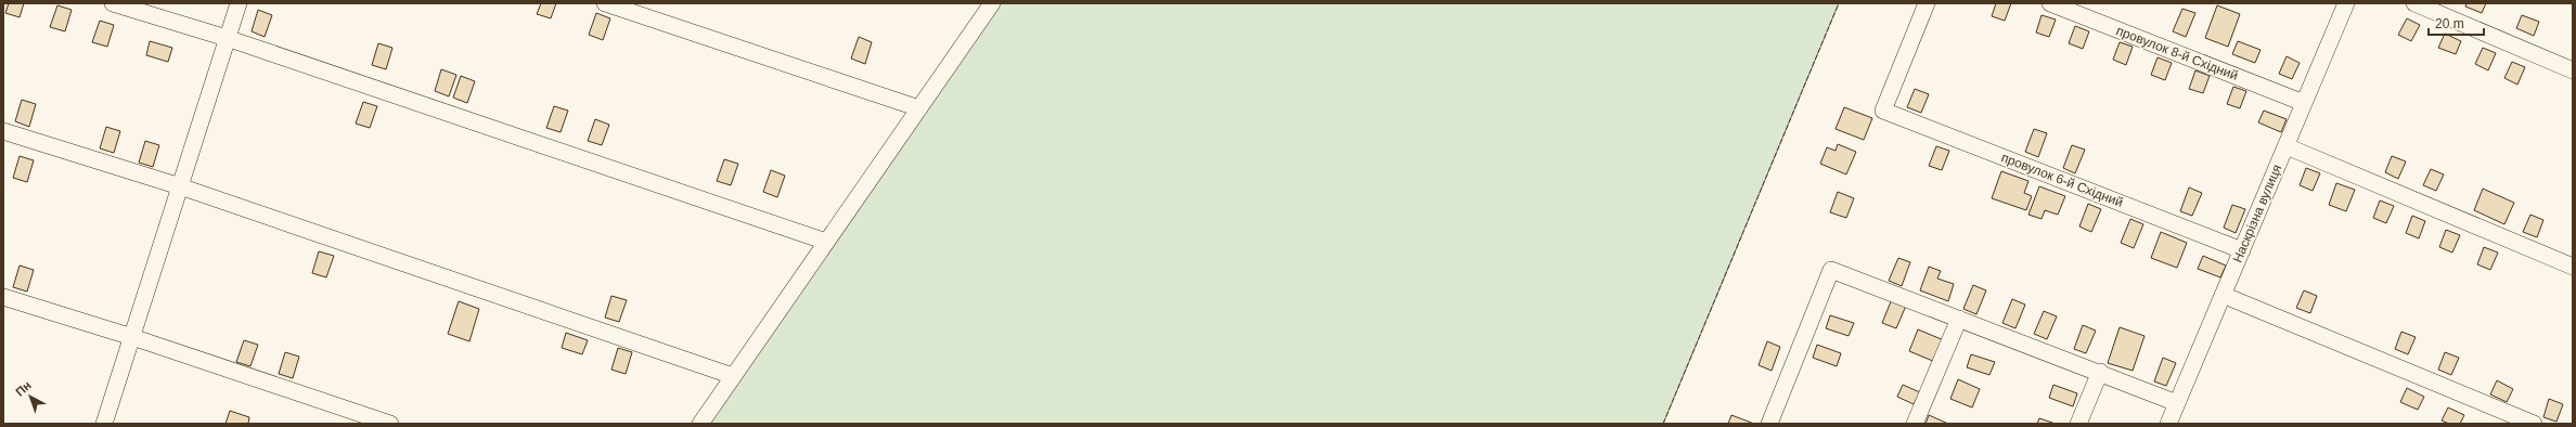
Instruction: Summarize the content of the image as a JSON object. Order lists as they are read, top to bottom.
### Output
{
  "streets": {
    "street": ["провулок 8-й Східний", "провулок 6-й Східний", "Наскрізна вулиця"]
  },
  "crossings": [
    ["провулок 8-й Східний", "Наскрізна вулиця"],
    ["провулок 6-й Східний", "Наскрізна вулиця"]
  ],
  "scale_bar": "20 m",
  "north": "top left"
}
